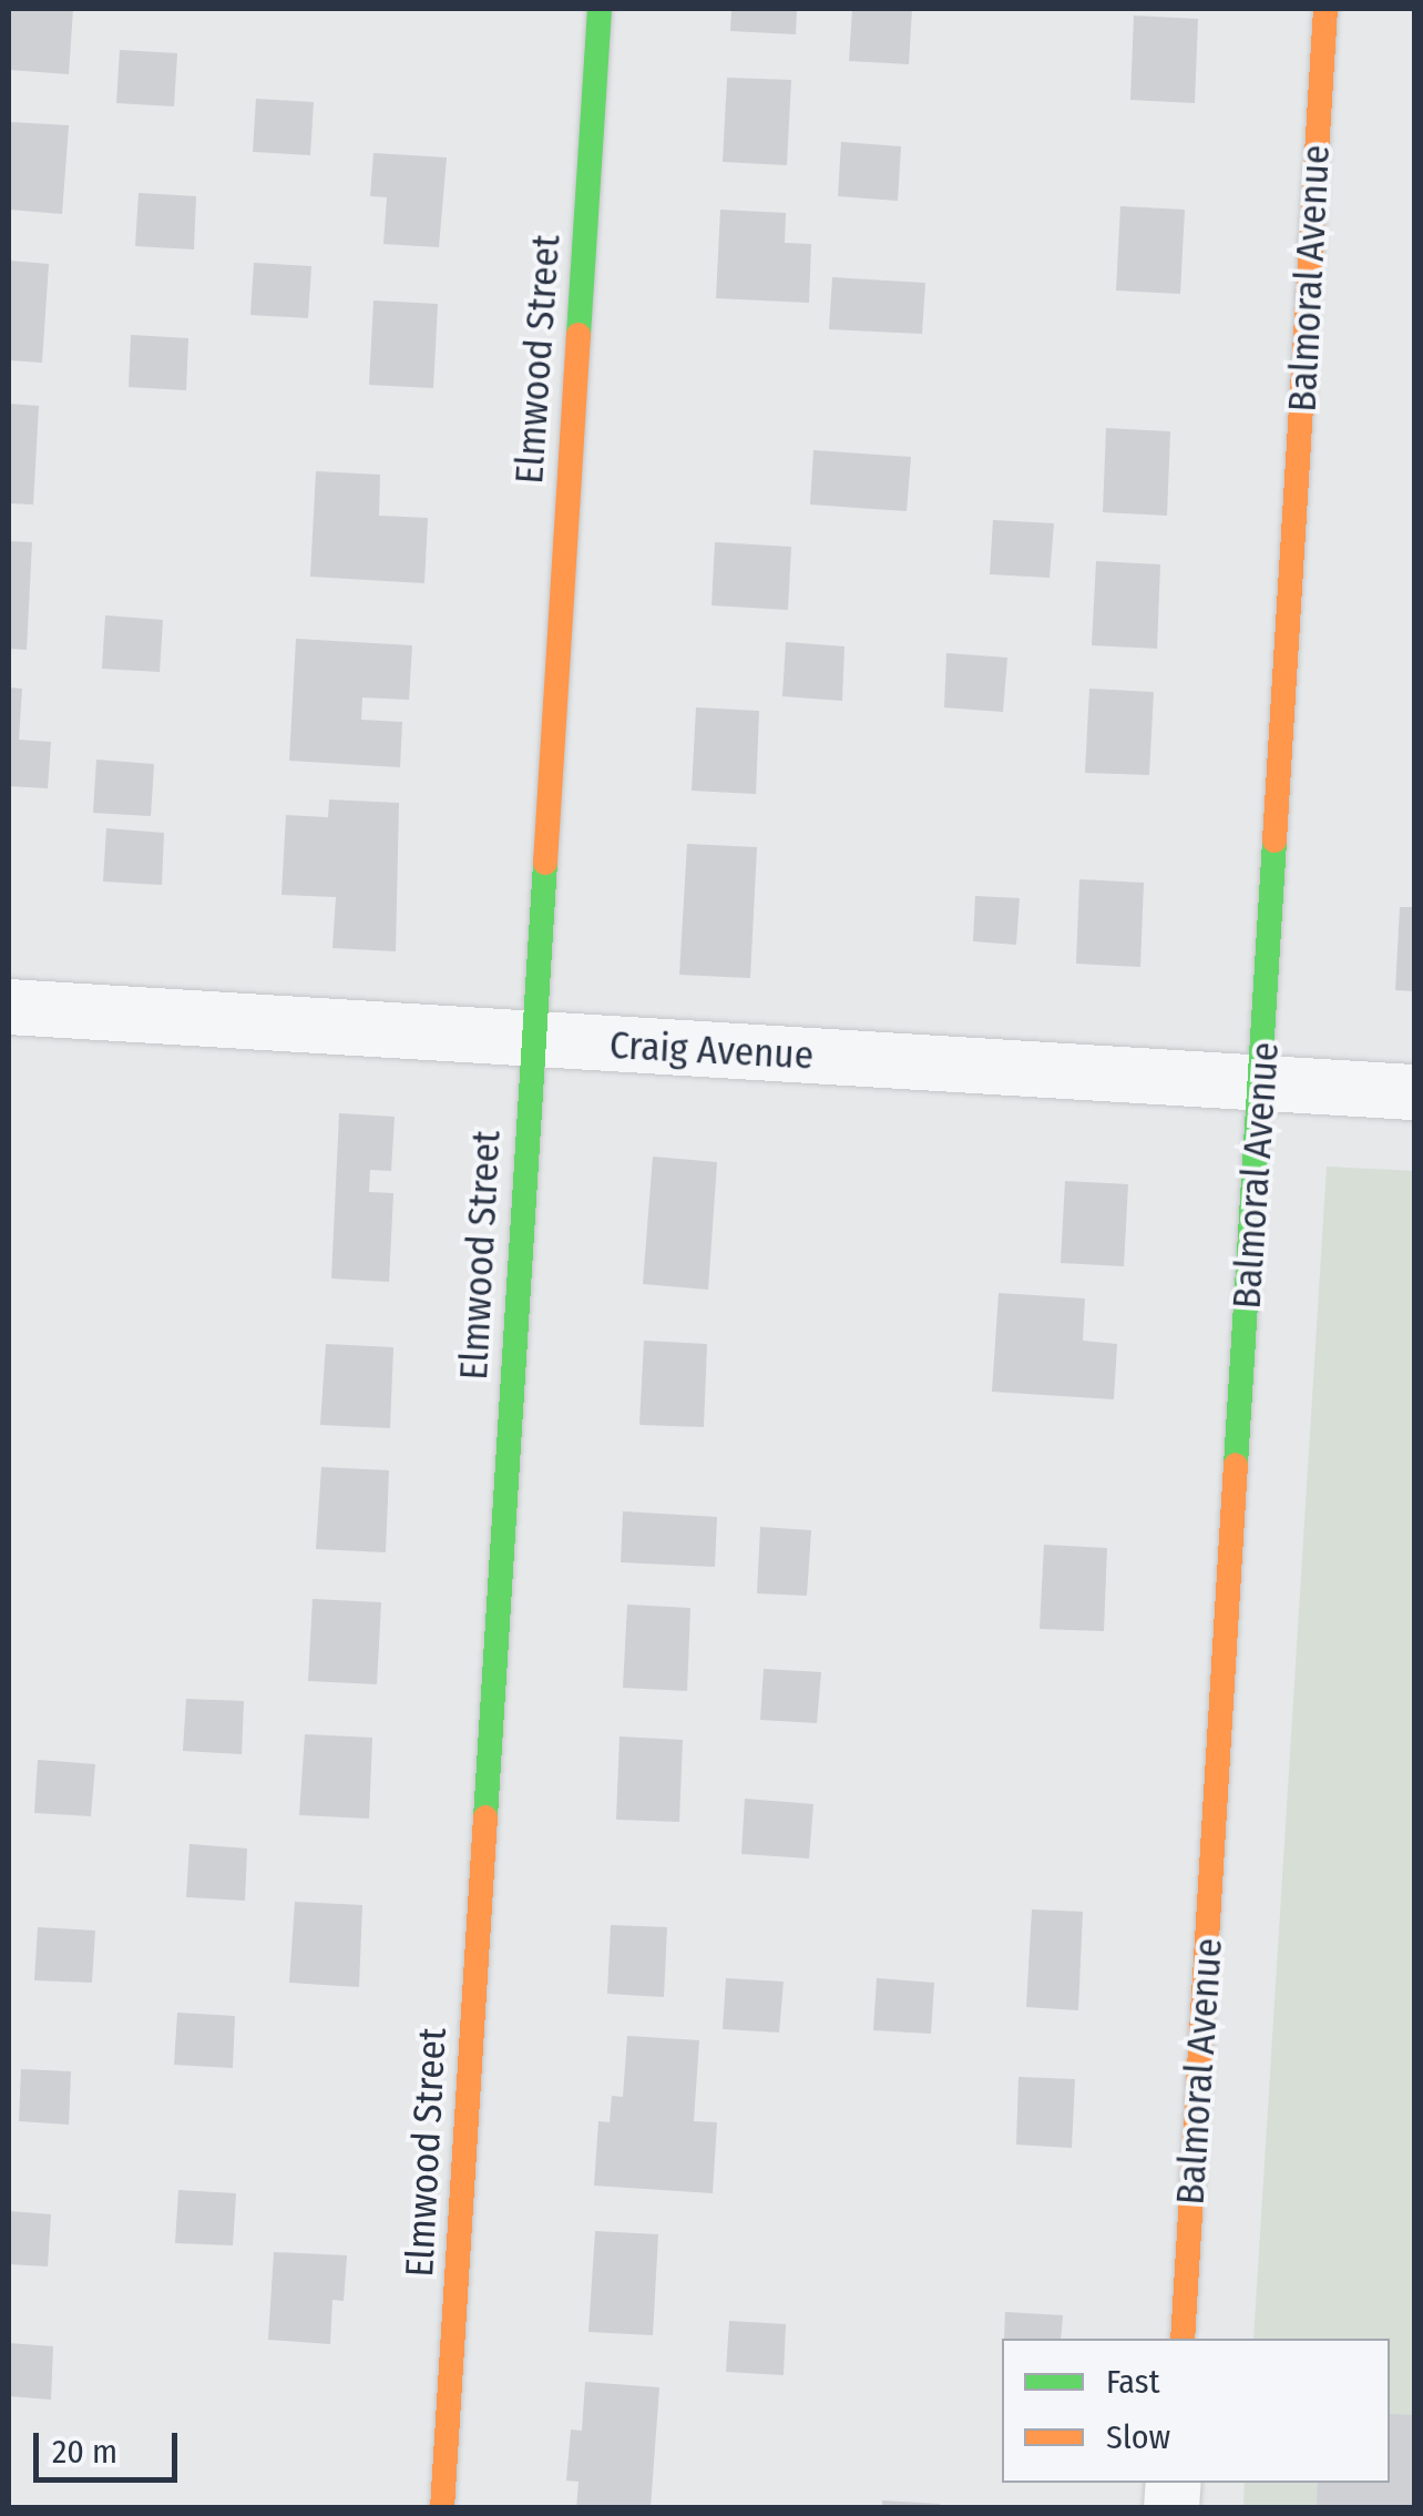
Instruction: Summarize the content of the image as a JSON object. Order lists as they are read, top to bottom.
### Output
{
  "streets": {
    "street": ["Balmoral Avenue", "Elmwood Street", "Craig Avenue"]
  },
  "crossings": [
    ["Balmoral Avenue", "Craig Avenue"],
    ["Elmwood Street", "Craig Avenue"]
  ],
  "legend": ["Fast", "Slow"],
  "scale_bar": "20 m"
}
